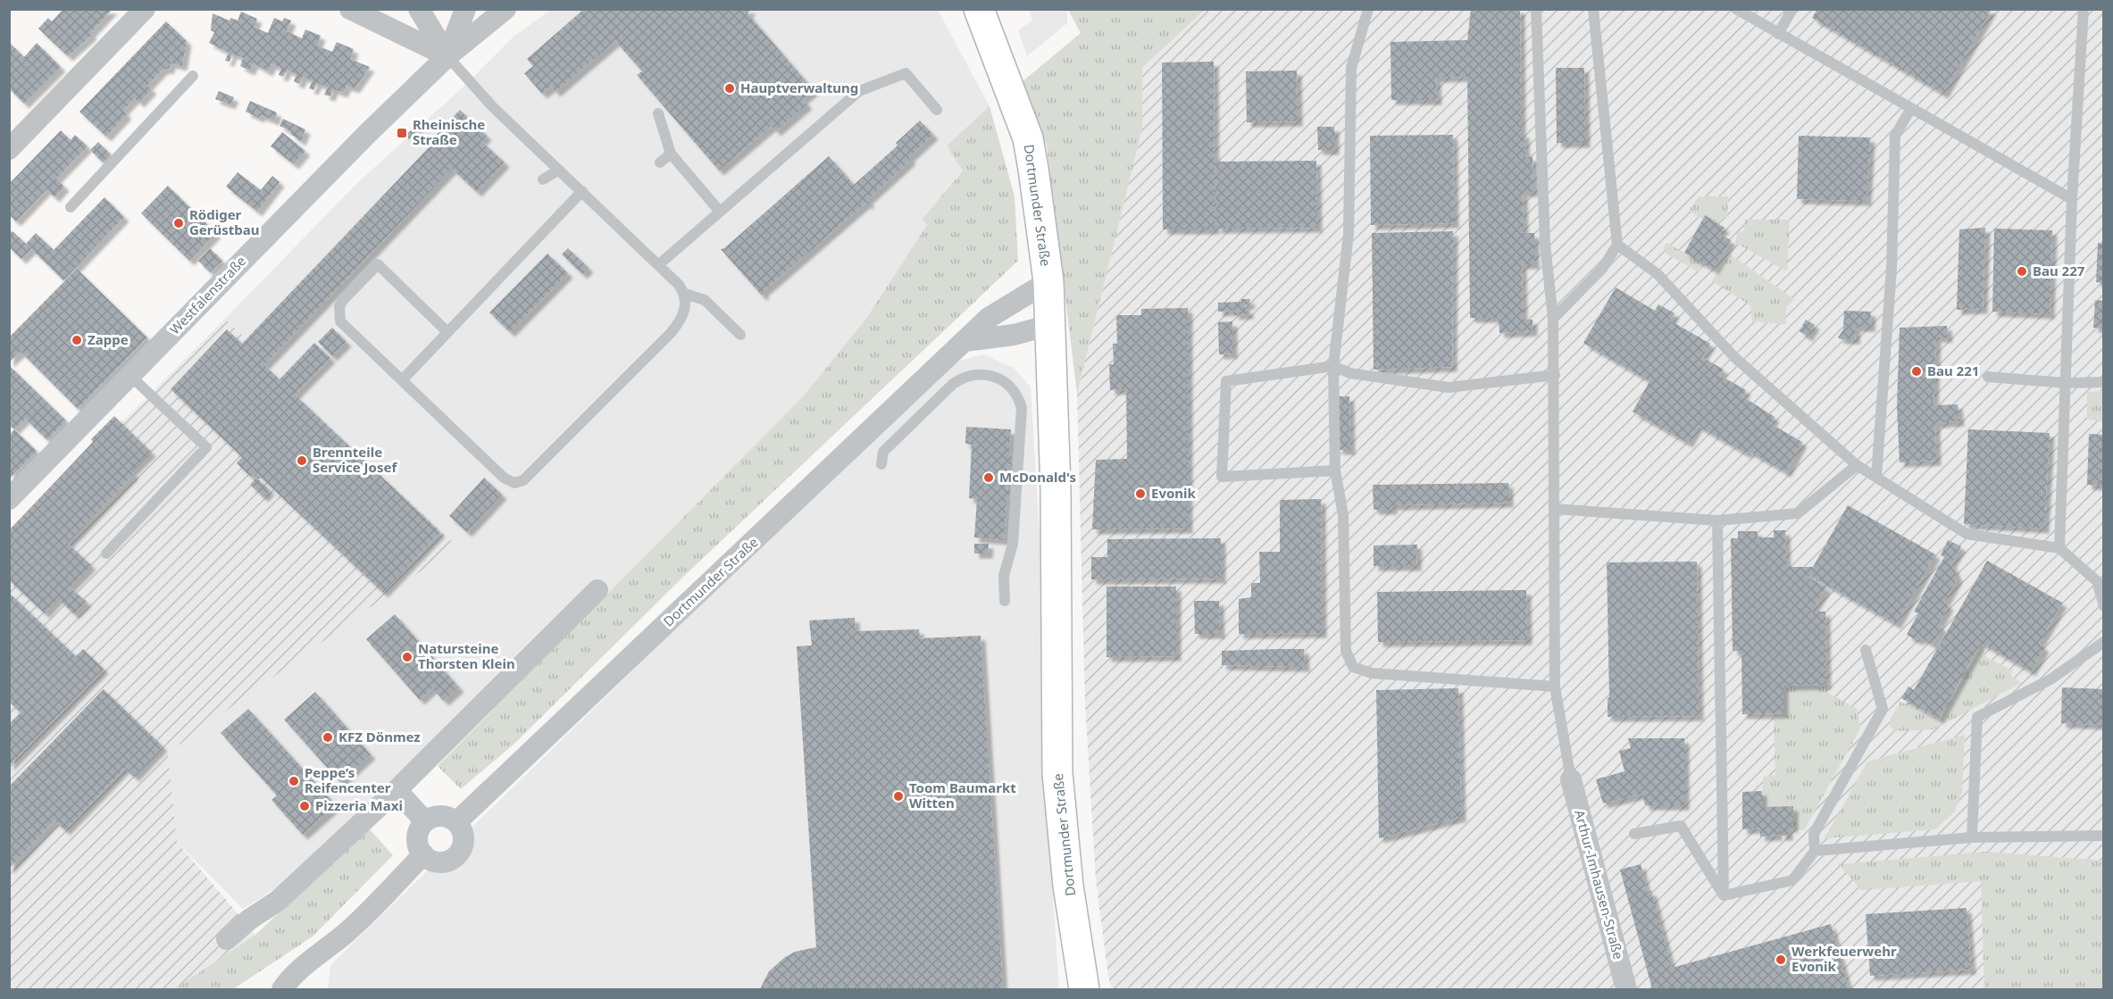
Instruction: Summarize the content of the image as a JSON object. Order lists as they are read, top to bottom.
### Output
{
  "streets": {
    "main road": ["Dortmunder Straße"],
    "street": ["Westfalenstraße", "Arthur-Imhausen-Straße"]
  },
  "places": {
    "other": [
      "Hauptverwaltung",
      "Rödiger Gerüstbau",
      "Bau 227",
      "Zappe",
      "Bau 221",
      "Brennteile Service Josef",
      "McDonald's",
      "Evonik",
      "Natursteine Thorsten Klein",
      "KFZ Dönmez",
      "Peppe’s Reifencenter",
      "Toom Baumarkt Witten",
      "Pizzeria Maxi",
      "Werkfeuerwehr Evonik"
    ],
    "transit": ["Rheinische Straße"]
  }
}
